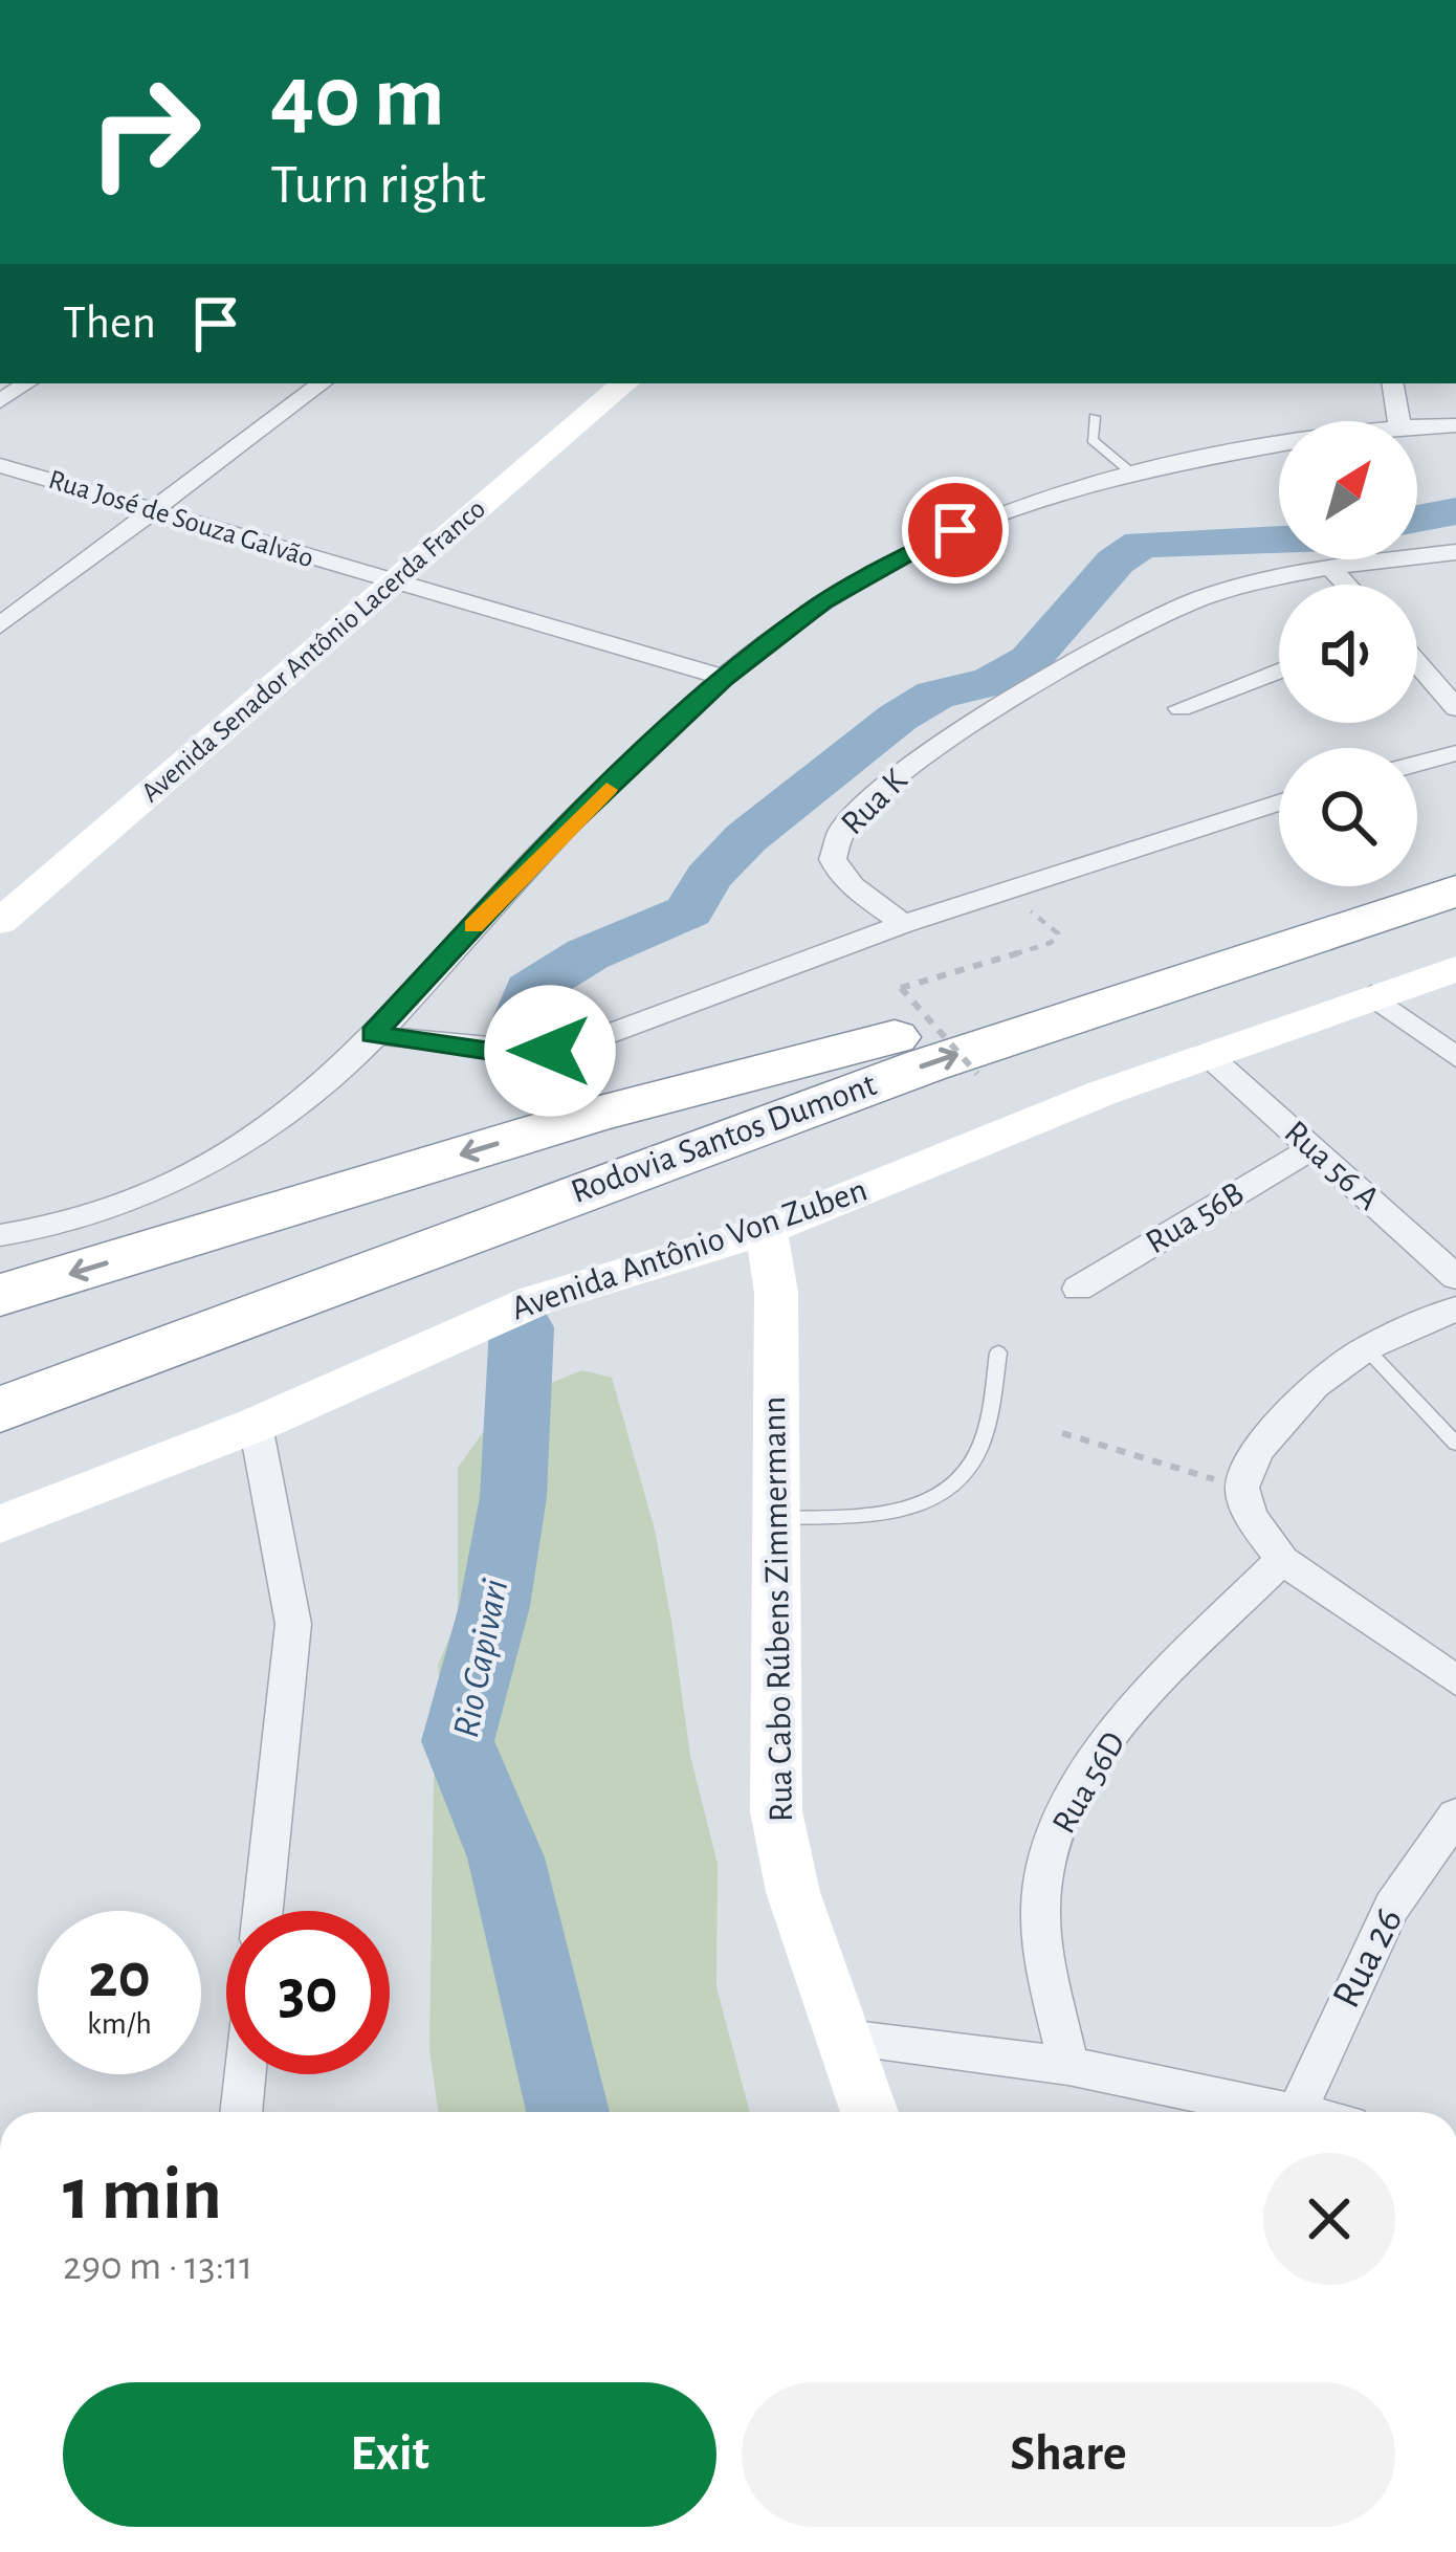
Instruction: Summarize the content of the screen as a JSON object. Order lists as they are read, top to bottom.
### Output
{
  "streets": {
    "highway": ["Rodovia Santos Dumont"],
    "street": [
      "Rua José de Souza Galvão",
      "Avenida Senador Antônio Lacerda Franco",
      "Rua K",
      "Rua 56 A",
      "Rua 56B",
      "Avenida Antônio Von Zuben",
      "Rua Cabo Rúbens Zimmermann",
      "Rua 56D",
      "Rua 26"
    ]
  },
  "crossings": [
    ["Rua José de Souza Galvão", "Avenida Senador Antônio Lacerda Franco"],
    ["Rua 56 A", "Rua 56B"],
    ["Rua 56 A", "Avenida Antônio Von Zuben"],
    ["Avenida Antônio Von Zuben", "Rua Cabo Rúbens Zimmermann"]
  ],
  "water": ["Rio Capivari"],
  "north": "top right",
  "page": {
    "turn": ["40 m", "Turn right"],
    "then": "Then",
    "speed": "20 km/h",
    "limit": "30",
    "heading": ["1 min", "290 m · 13:11"],
    "buttons": ["Exit", "Share"]
  }
}
